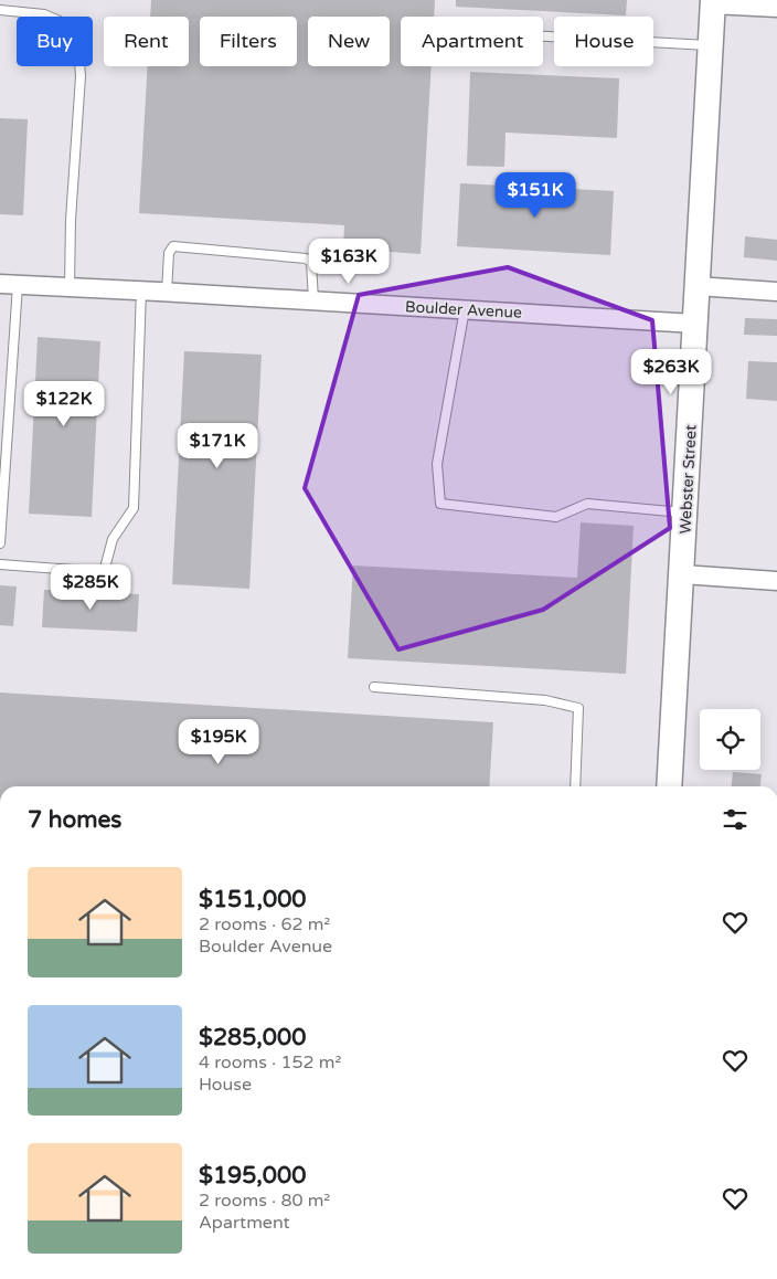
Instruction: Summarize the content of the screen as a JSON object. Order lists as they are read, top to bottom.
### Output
{
  "streets": {
    "street": ["Boulder Avenue", "Webster Street"]
  },
  "crossings": [
    ["Boulder Avenue", "Webster Street"]
  ],
  "page": {
    "chip": [
      "Buy",
      "Rent",
      "Filters",
      "New",
      "Apartment",
      "House"
    ],
    "price": [
      "$151K",
      "$163K",
      "$263K",
      "$122K",
      "$171K",
      "$285K",
      "$195K"
    ],
    "heading": "7 homes",
    "list": [
      {
        "name": "$151,000",
        "note": "2 rooms · 62 m² · Boulder Avenue"
      },
      {
        "name": "$285,000",
        "note": "4 rooms · 152 m² · House"
      },
      {
        "name": "$195,000",
        "note": "2 rooms · 80 m² · Apartment"
      }
    ]
  }
}
